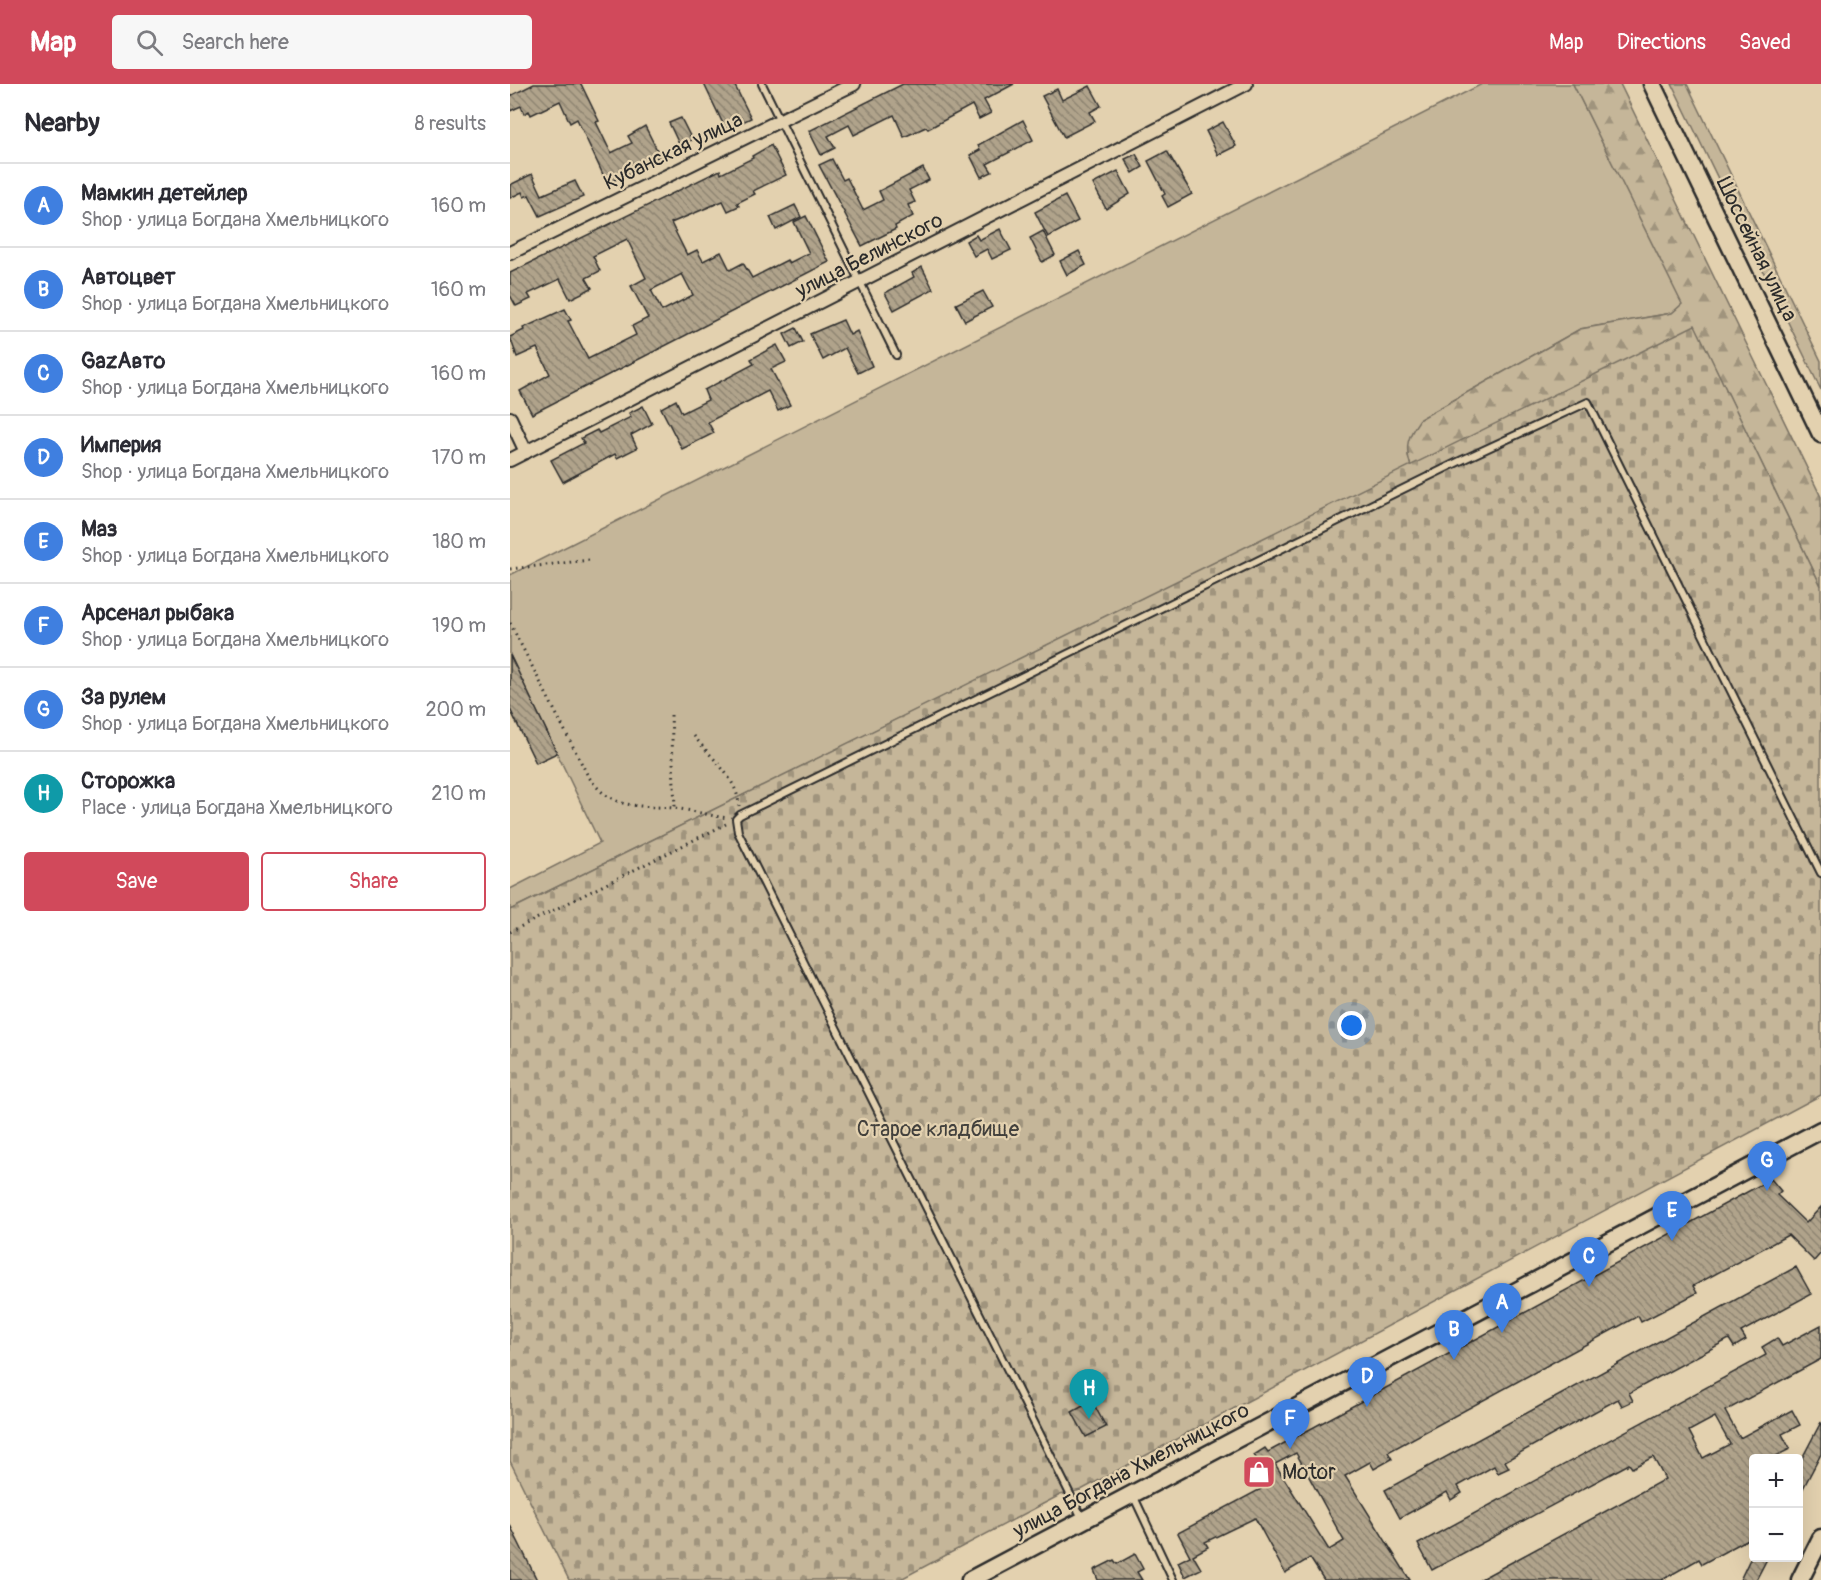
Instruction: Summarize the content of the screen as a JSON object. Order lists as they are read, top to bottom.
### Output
{
  "streets": {
    "main road": ["Шоссейная улица", "улица Богдана Хмельницкого"],
    "street": ["Кубанская улица", "улица Белинского"]
  },
  "parks": ["Старое кладбище"],
  "places": {
    "shop": ["Motor"]
  },
  "page": {
    "header": "Map",
    "search": "Search here",
    "nav": ["Map", "Directions", "Saved"],
    "heading": ["Nearby", "8 results"],
    "list": [
      {
        "mark": "A",
        "name": "Мамкин детейлер",
        "note": "Shop · улица Богдана Хмельницкого",
        "value": "160 m"
      },
      {
        "mark": "B",
        "name": "Автоцвет",
        "note": "Shop · улица Богдана Хмельницкого",
        "value": "160 m"
      },
      {
        "mark": "C",
        "name": "GazАвто",
        "note": "Shop · улица Богдана Хмельницкого",
        "value": "160 m"
      },
      {
        "mark": "D",
        "name": "Империя",
        "note": "Shop · улица Богдана Хмельницкого",
        "value": "170 m"
      },
      {
        "mark": "E",
        "name": "Маз",
        "note": "Shop · улица Богдана Хмельницкого",
        "value": "180 m"
      },
      {
        "mark": "F",
        "name": "Арсенал рыбака",
        "note": "Shop · улица Богдана Хмельницкого",
        "value": "190 m"
      },
      {
        "mark": "G",
        "name": "За рулем",
        "note": "Shop · улица Богдана Хмельницкого",
        "value": "200 m"
      },
      {
        "mark": "H",
        "name": "Сторожка",
        "note": "Place · улица Богдана Хмельницкого",
        "value": "210 m"
      }
    ],
    "buttons": ["Save", "Share"],
    "pins": [
      "G",
      "E",
      "C",
      "A",
      "B",
      "D",
      "H",
      "F"
    ],
    "map_buttons": ["+", "−"]
  }
}
